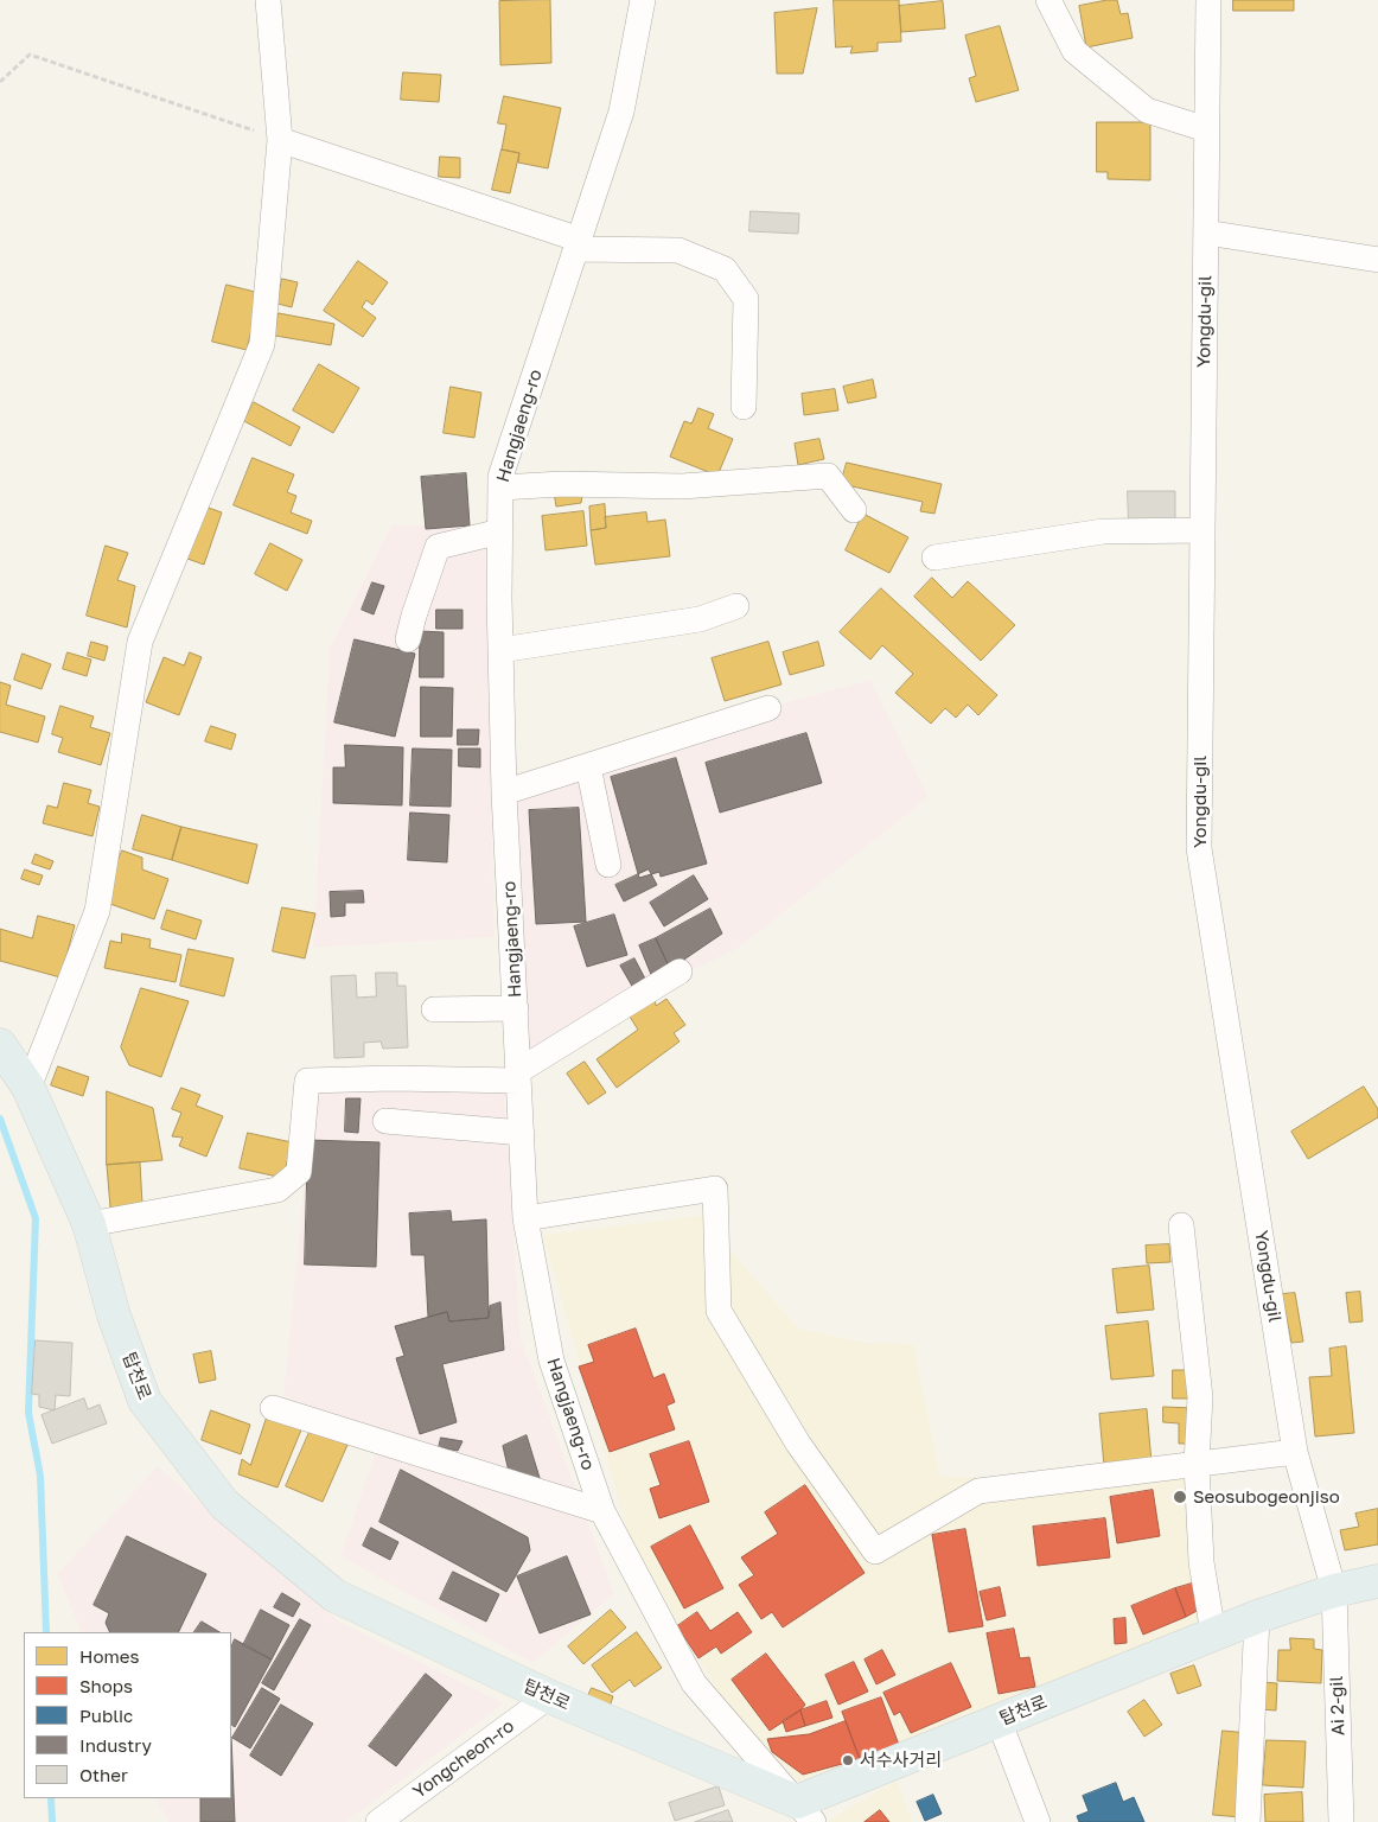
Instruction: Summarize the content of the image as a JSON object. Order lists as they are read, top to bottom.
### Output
{
  "streets": {
    "main road": ["탑천로"],
    "street": [
      "Yongdu-gil",
      "Hangjaeng-ro",
      "Ai 2-gil",
      "Yongcheon-ro"
    ]
  },
  "crossings": [
    ["Yongdu-gil", "탑천로"],
    ["Yongdu-gil", "Ai 2-gil"],
    ["Hangjaeng-ro", "탑천로"],
    ["탑천로", "Ai 2-gil"],
    ["탑천로", "Yongcheon-ro"]
  ],
  "places": ["Seosubogeonjiso", "서수사거리"],
  "legend": [
    "Homes",
    "Shops",
    "Public",
    "Industry",
    "Other"
  ]
}
